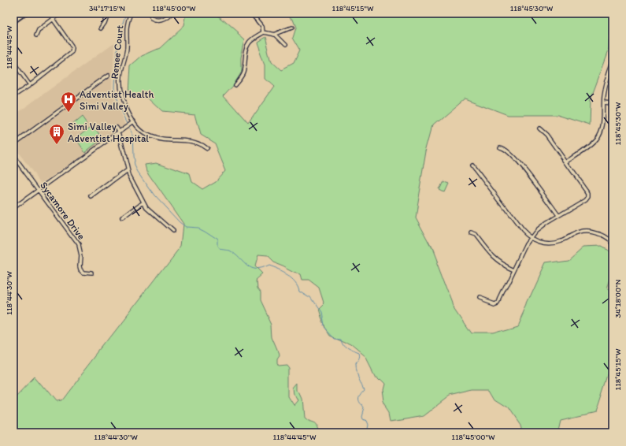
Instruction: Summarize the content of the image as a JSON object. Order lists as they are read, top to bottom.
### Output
{
  "streets": {
    "street": ["Renee Court", "Sycamore Drive"]
  },
  "places": {
    "hospital": ["Adventist Health Simi Valley"],
    "building": ["Simi Valley Adventist Hospital"]
  },
  "coordinates": [
    "34°17'15\"N",
    "118°45'00\"W",
    "118°45'15\"W",
    "118°45'30\"W",
    "118°44'45\"W",
    "118°44'30\"W",
    "34°18'00\"N"
  ]
}
